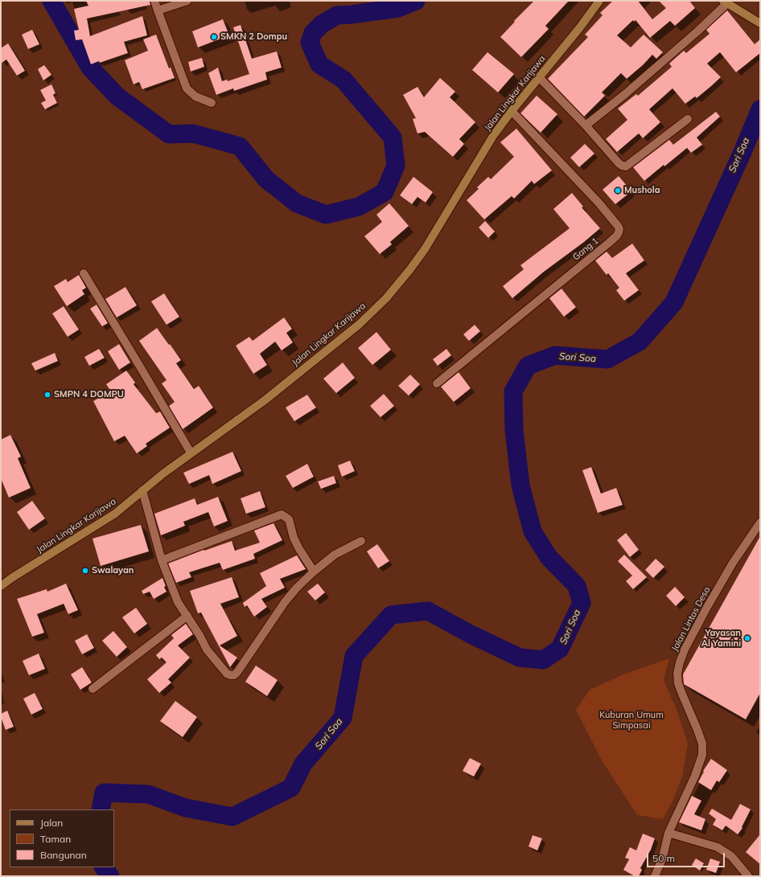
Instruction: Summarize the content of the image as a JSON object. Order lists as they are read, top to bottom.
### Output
{
  "streets": {
    "main road": ["Jalan Lingkar Karijawa"],
    "street": ["Gang 1", "Jalan Lintas Desa"]
  },
  "crossings": [
    ["Jalan Lingkar Karijawa", "Gang 1"]
  ],
  "water": ["Sori Soa"],
  "parks": ["Kuburan Umum Simpasai"],
  "places": [
    "SMKN 2 Dompu",
    "Mushola",
    "SMPN 4 DOMPU",
    "Swalayan",
    "Yayasan Al Yamini"
  ],
  "legend": ["Jalan", "Taman", "Bangunan"],
  "scale_bar": "50 m"
}
